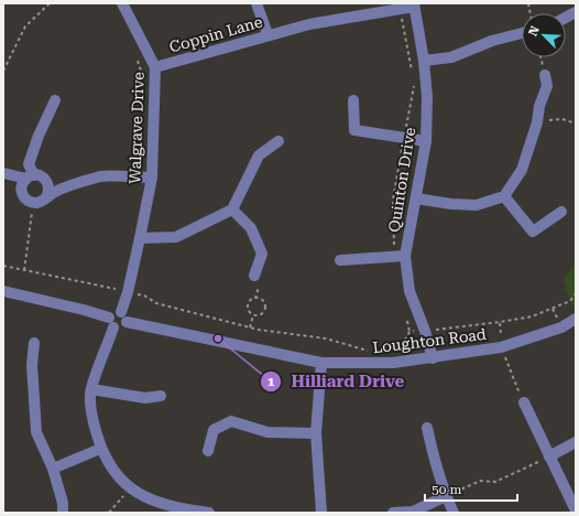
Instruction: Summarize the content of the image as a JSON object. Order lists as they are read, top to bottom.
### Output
{
  "streets": {
    "street": [
      "Coppin Lane",
      "Walgrave Drive",
      "Quinton Drive",
      "Loughton Road"
    ]
  },
  "crossings": [
    ["Coppin Lane", "Walgrave Drive"],
    ["Coppin Lane", "Quinton Drive"],
    ["Walgrave Drive", "Loughton Road"],
    ["Quinton Drive", "Loughton Road"]
  ],
  "places": ["Hilliard Drive"],
  "scale_bar": "50 m",
  "north": "top left"
}
